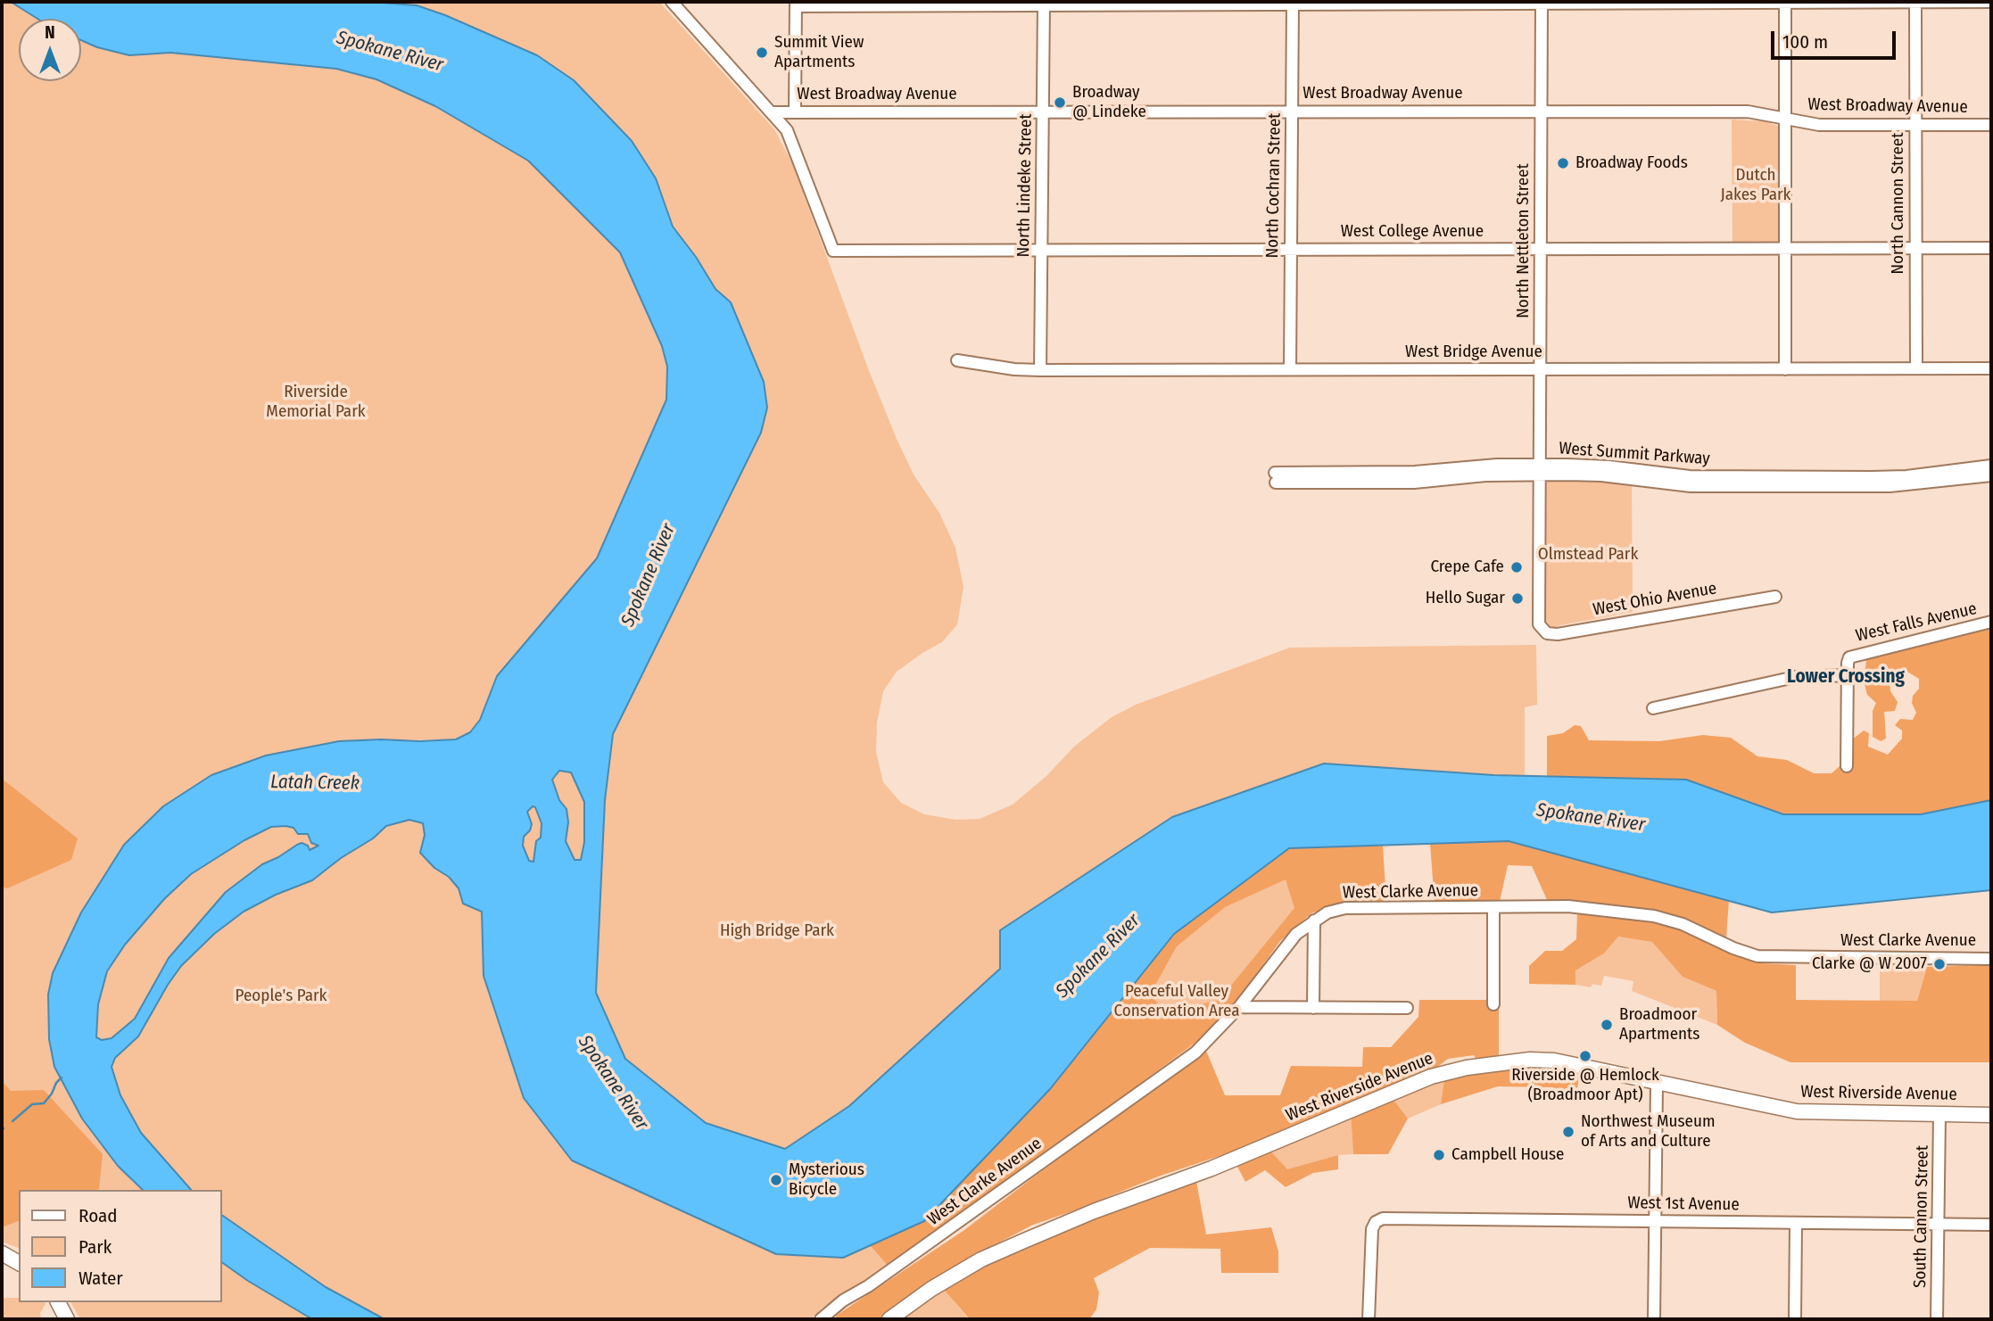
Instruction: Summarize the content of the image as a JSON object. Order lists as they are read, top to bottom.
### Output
{
  "streets": {
    "main road": ["West Riverside Avenue"],
    "street": [
      "West Broadway Avenue",
      "North Lindeke Street",
      "North Cochran Street",
      "North Cannon Street",
      "West College Avenue",
      "North Nettleton Street",
      "West Bridge Avenue",
      "West Summit Parkway",
      "West Ohio Avenue",
      "West Falls Avenue",
      "West Clarke Avenue",
      "West 1st Avenue",
      "South Cannon Street"
    ]
  },
  "crossings": [
    ["West Broadway Avenue", "North Lindeke Street"],
    ["West Broadway Avenue", "North Cochran Street"],
    ["West Broadway Avenue", "North Cannon Street"],
    ["West Broadway Avenue", "West College Avenue"],
    ["West Broadway Avenue", "North Nettleton Street"],
    ["North Lindeke Street", "West College Avenue"],
    ["North Lindeke Street", "West Bridge Avenue"],
    ["North Cochran Street", "West College Avenue"],
    ["North Cochran Street", "West Bridge Avenue"],
    ["North Cannon Street", "West College Avenue"],
    ["North Cannon Street", "West Bridge Avenue"],
    ["West College Avenue", "North Nettleton Street"],
    ["North Nettleton Street", "West Bridge Avenue"],
    ["North Nettleton Street", "West Summit Parkway"],
    ["North Nettleton Street", "West Ohio Avenue"],
    ["West Riverside Avenue", "South Cannon Street"],
    ["West 1st Avenue", "South Cannon Street"]
  ],
  "districts": ["Lower Crossing"],
  "water": ["Spokane River", "Latah Creek"],
  "parks": [
    "Dutch Jakes Park",
    "Riverside Memorial Park",
    "Olmstead Park",
    "High Bridge Park",
    "Peaceful Valley Conservation Area",
    "People's Park"
  ],
  "places": [
    "Summit View Apartments",
    "Broadway @ Lindeke",
    "Broadway Foods",
    "Crepe Cafe",
    "Hello Sugar",
    "Clarke @ W 2007",
    "Broadmoor Apartments",
    "Riverside @ Hemlock (Broadmoor Apt)",
    "Northwest Museum of Arts and Culture",
    "Campbell House",
    "Mysterious Bicycle"
  ],
  "legend": ["Road", "Park", "Water"],
  "scale_bar": "100 m",
  "north": "top"
}
